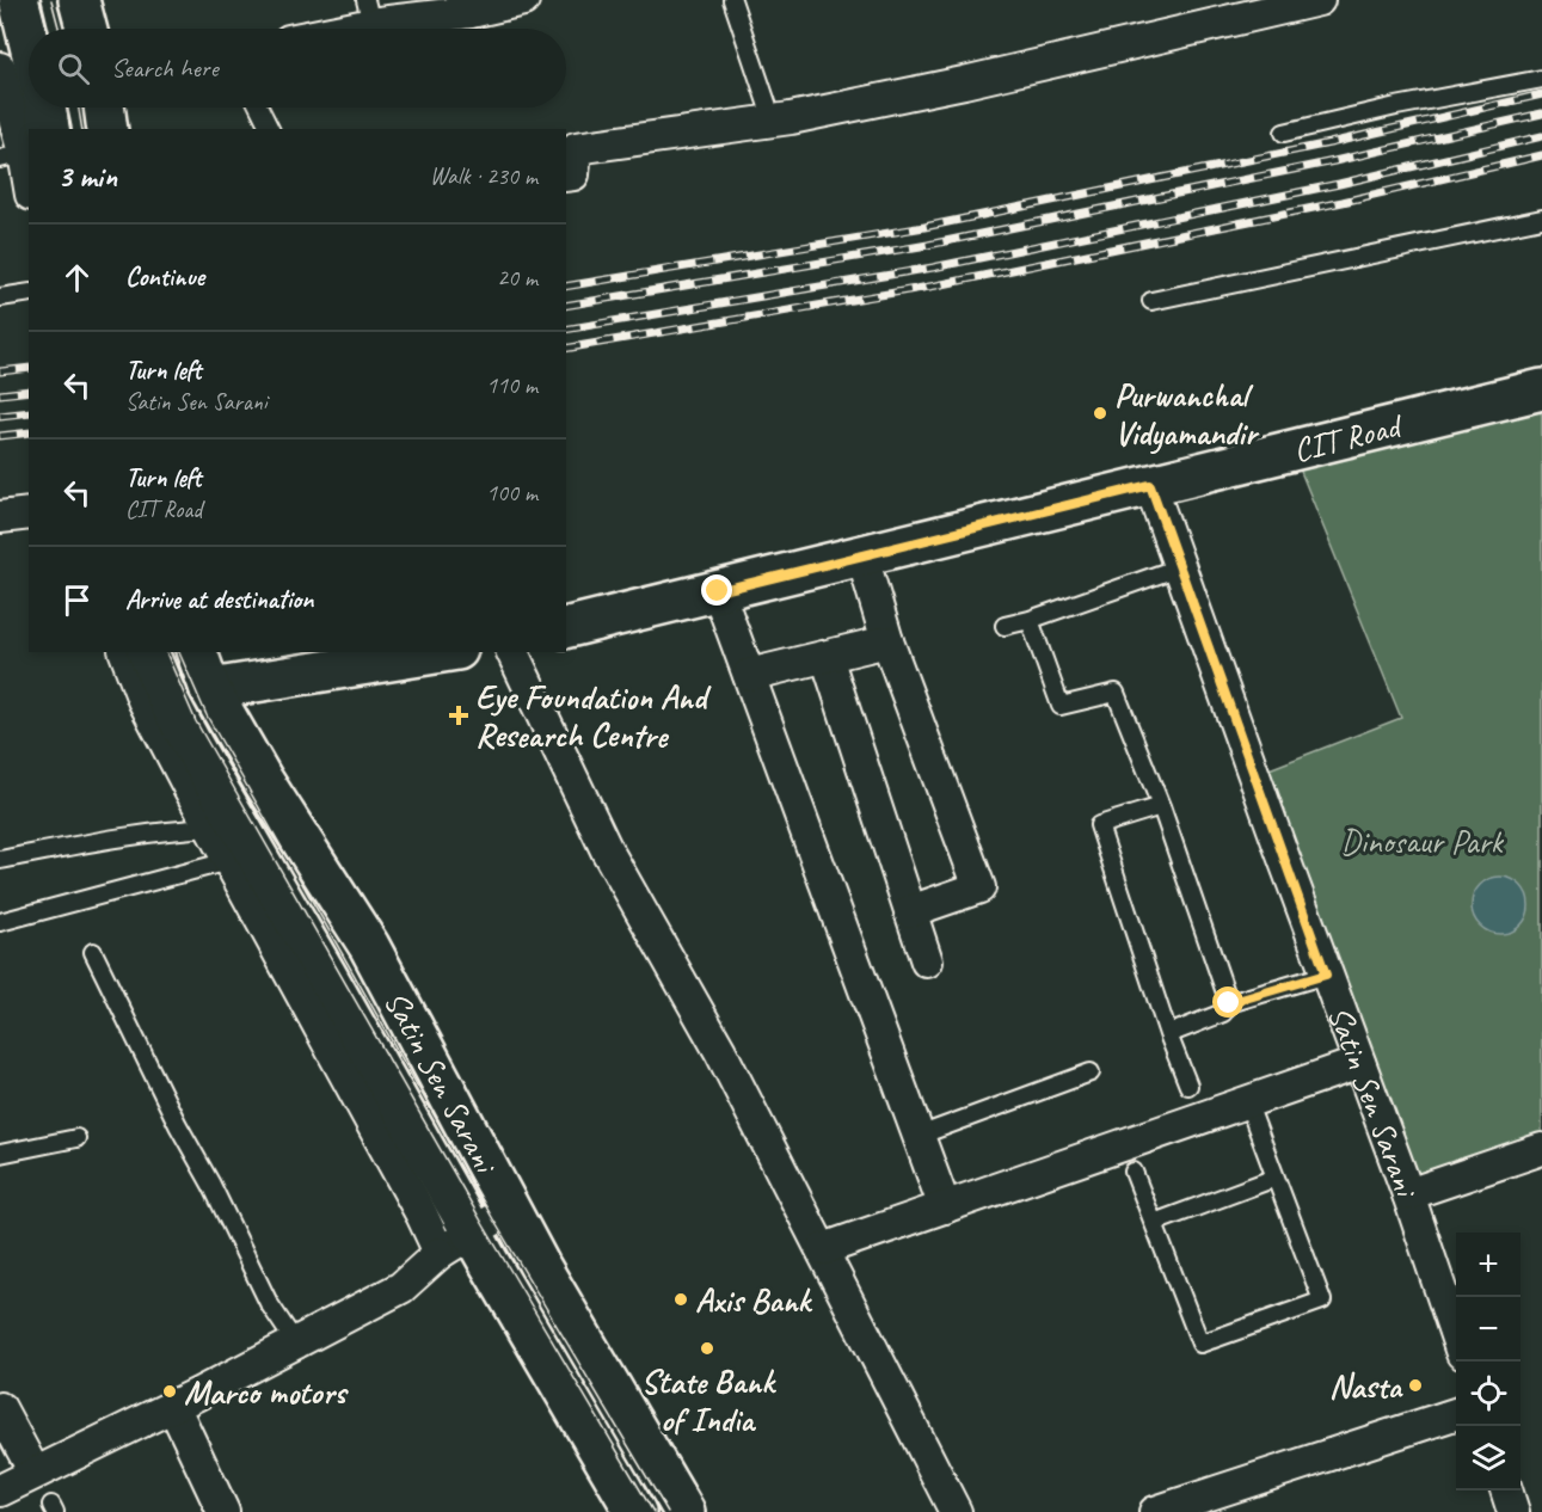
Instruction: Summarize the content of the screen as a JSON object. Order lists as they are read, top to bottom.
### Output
{
  "streets": {
    "main road": ["CIT Road", "Satin Sen Sarani"]
  },
  "crossings": [
    ["CIT Road", "Satin Sen Sarani"]
  ],
  "parks": ["Dinosaur Park"],
  "places": {
    "other": [
      "Purwanchal Vidyamandir",
      "Axis Bank",
      "State Bank of India",
      "Nasta",
      "Marco motors"
    ],
    "health": ["Eye Foundation And Research Centre"]
  },
  "page": {
    "search": "Search here",
    "heading": ["3 min", "Walk · 230 m"],
    "list": [
      ["Continue", "20 m"],
      ["Turn left", "Satin Sen Sarani", "110 m"],
      ["Turn left", "CIT Road", "100 m"],
      "Arrive at destination"
    ],
    "map_buttons": ["+", "−"]
  }
}
